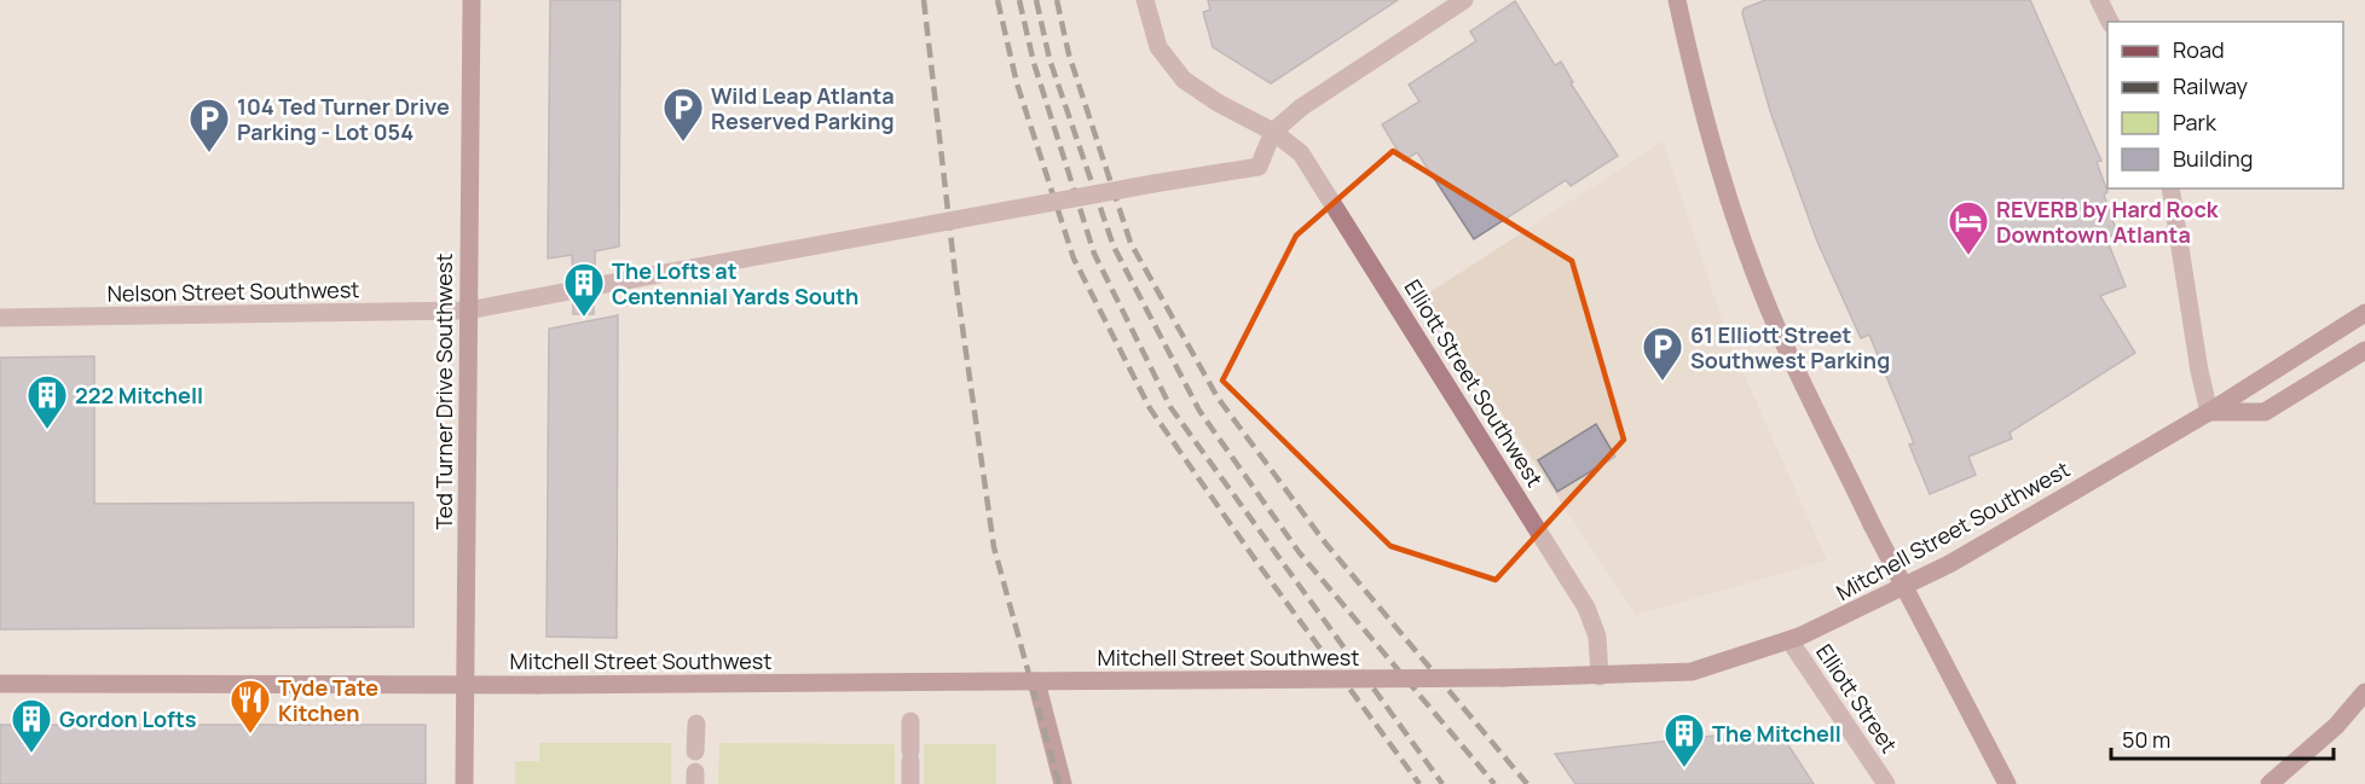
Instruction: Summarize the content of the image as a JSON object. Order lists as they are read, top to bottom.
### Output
{
  "streets": {
    "main road": ["Ted Turner Drive Southwest", "Mitchell Street Southwest"],
    "street": ["Nelson Street Southwest", "Elliott Street Southwest", "Elliott Street"]
  },
  "crossings": [
    ["Nelson Street Southwest", "Elliott Street Southwest"],
    ["Nelson Street Southwest", "Ted Turner Drive Southwest"],
    ["Elliott Street Southwest", "Mitchell Street Southwest"],
    ["Ted Turner Drive Southwest", "Mitchell Street Southwest"],
    ["Mitchell Street Southwest", "Elliott Street"]
  ],
  "places": {
    "parking": ["Wild Leap Atlanta Reserved Parking", "104 Ted Turner Drive Parking - Lot 054", "61 Elliott Street Southwest Parking"],
    "hotel": ["REVERB by Hard Rock Downtown Atlanta"],
    "building": [
      "The Lofts at Centennial Yards South",
      "222 Mitchell",
      "Gordon Lofts",
      "The Mitchell"
    ],
    "restaurant": ["Tyde Tate Kitchen"]
  },
  "legend": [
    "Road",
    "Railway",
    "Park",
    "Building"
  ],
  "scale_bar": "50 m"
}
